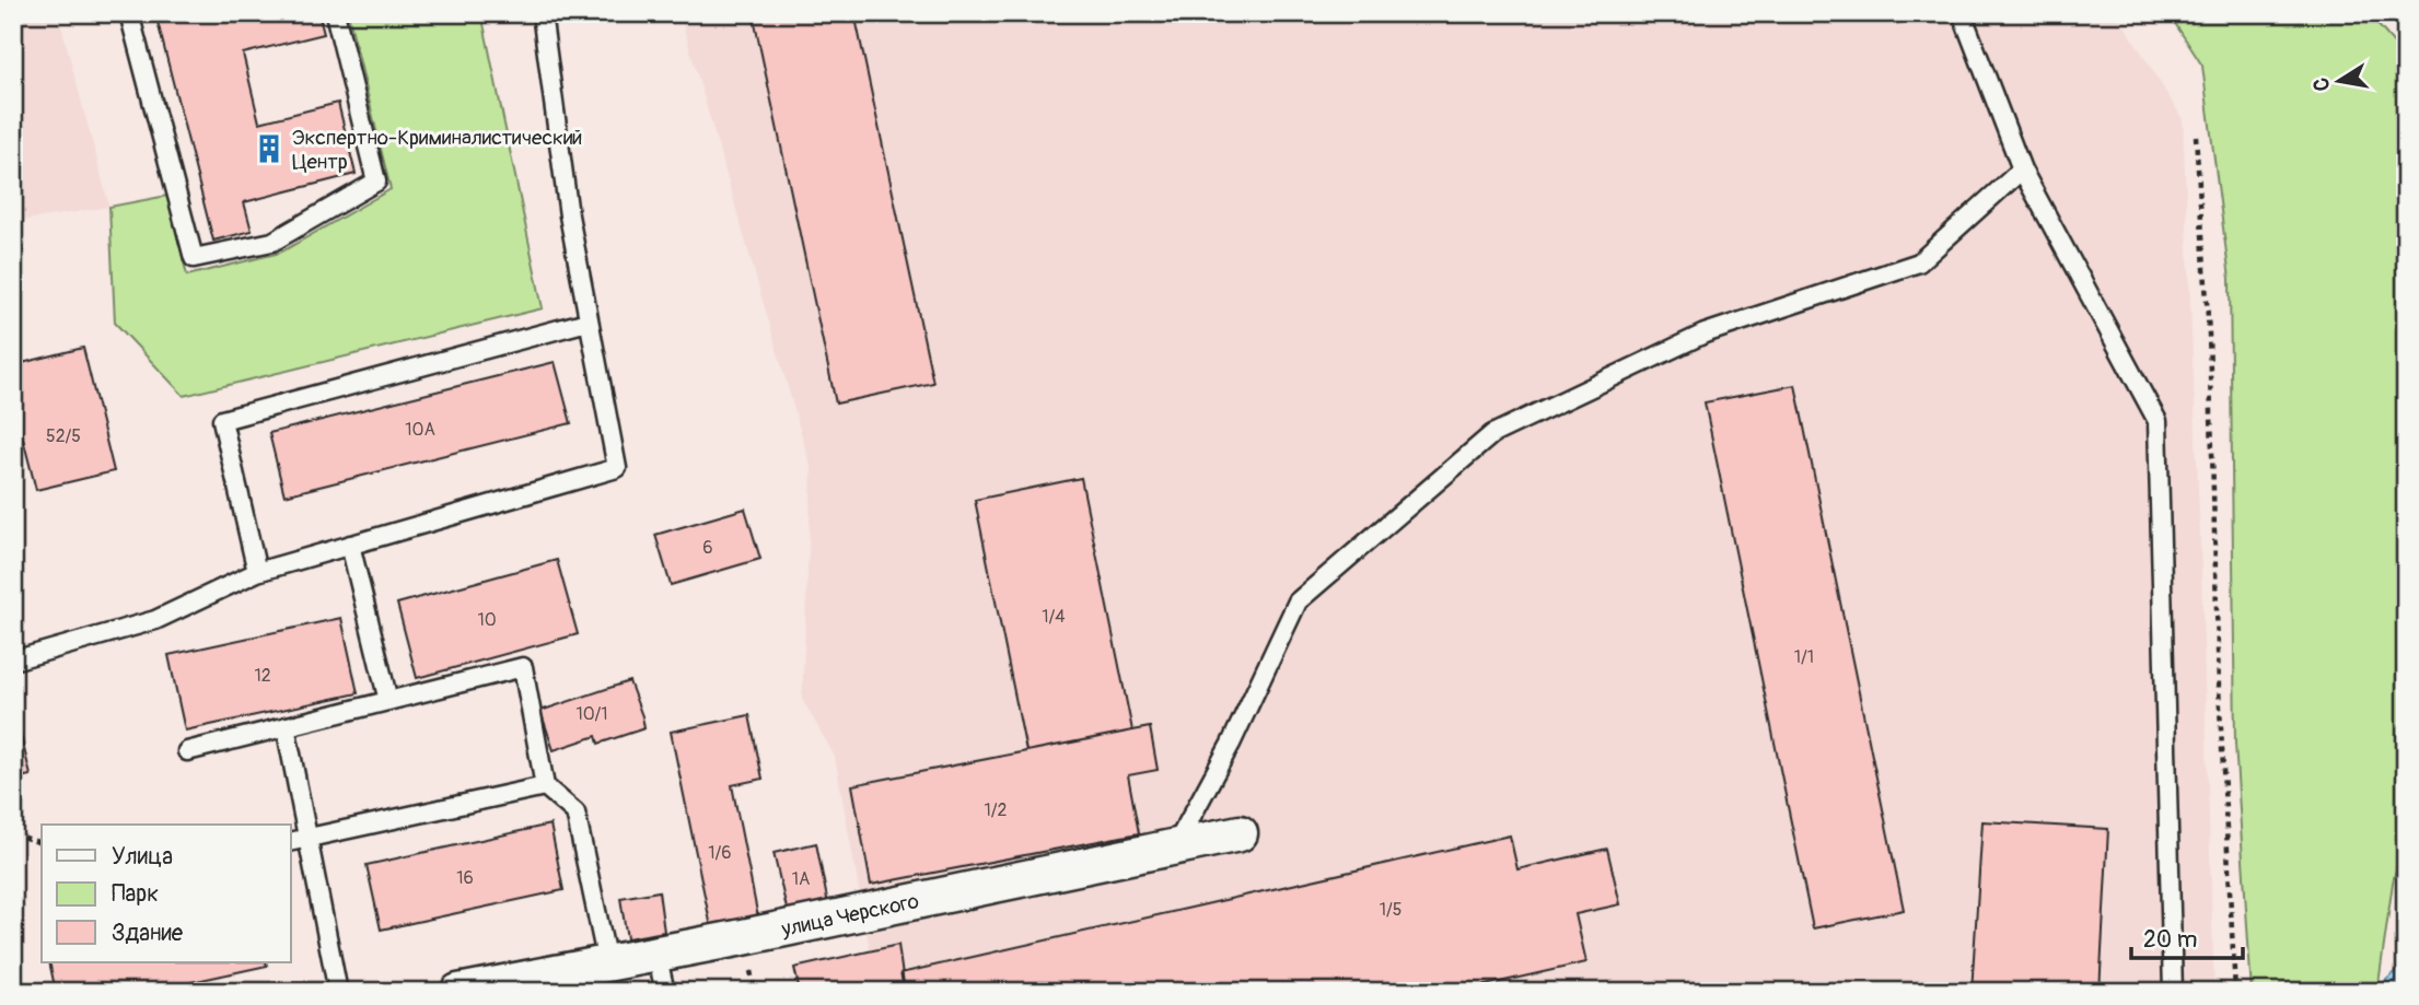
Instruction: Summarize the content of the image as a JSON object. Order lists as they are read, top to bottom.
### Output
{
  "streets": {
    "street": ["улица Черского"]
  },
  "places": {
    "building": ["Экспертно-Криминалистический Центр"]
  },
  "house_numbers": [
    "10А",
    "52/5",
    "6",
    "1/4",
    "10",
    "1/1",
    "12",
    "10/1",
    "1/2",
    "1/6",
    "16",
    "1А",
    "1/5"
  ],
  "legend": ["Улица", "Парк", "Здание"],
  "scale_bar": "20 m",
  "north": "left"
}
